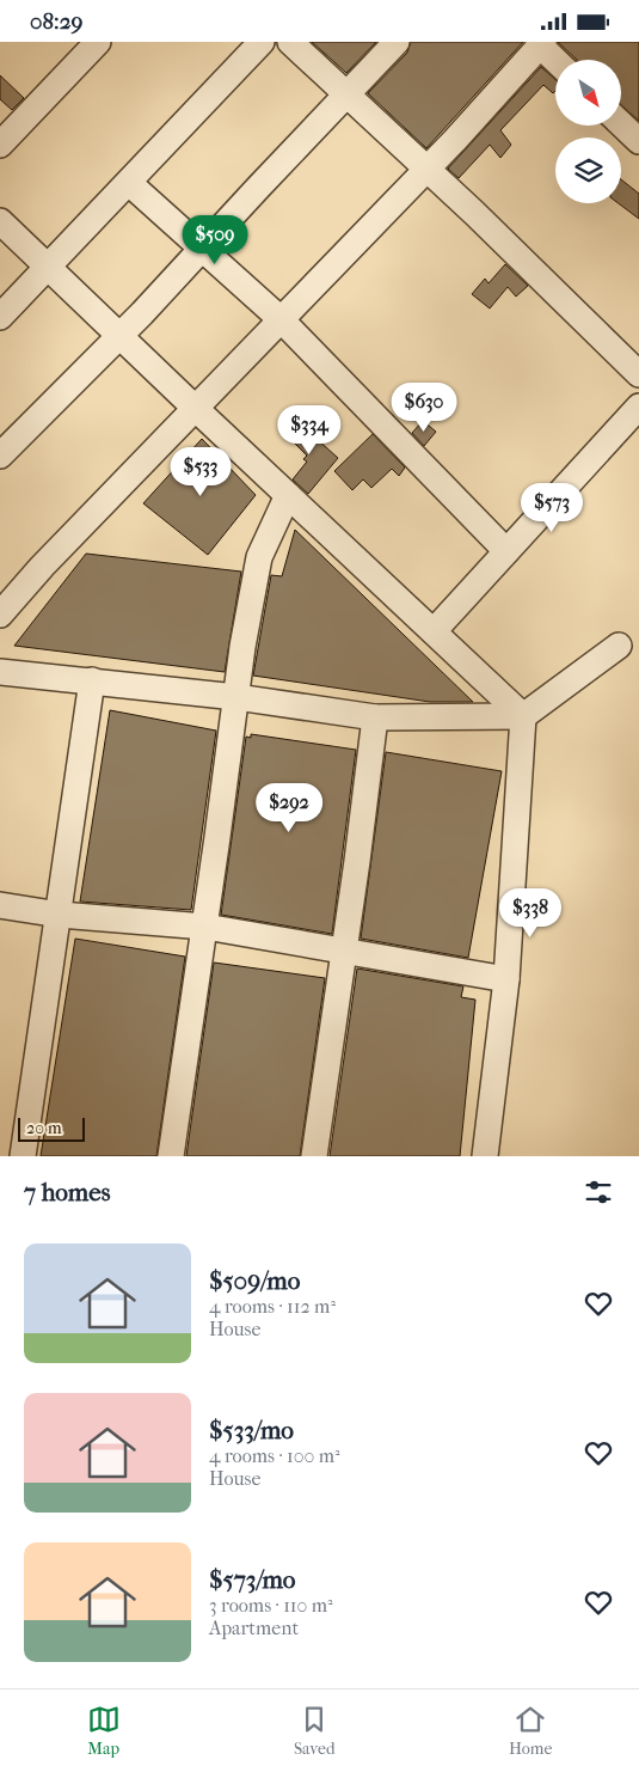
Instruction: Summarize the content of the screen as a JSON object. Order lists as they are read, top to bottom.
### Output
{
  "scale_bar": "20 m",
  "north": "bottom right",
  "page": {
    "status": "08:29",
    "price": [
      "$509",
      "$630",
      "$334",
      "$533",
      "$573",
      "$292",
      "$338"
    ],
    "scale": "20 m",
    "heading": "7 homes",
    "list": [
      {
        "name": "$509/mo",
        "note": "4 rooms · 112 m² · House"
      },
      {
        "name": "$533/mo",
        "note": "4 rooms · 100 m² · House"
      },
      {
        "name": "$573/mo",
        "note": "3 rooms · 110 m² · Apartment"
      }
    ],
    "tabs": ["Map", "Saved", "Home"]
  }
}
